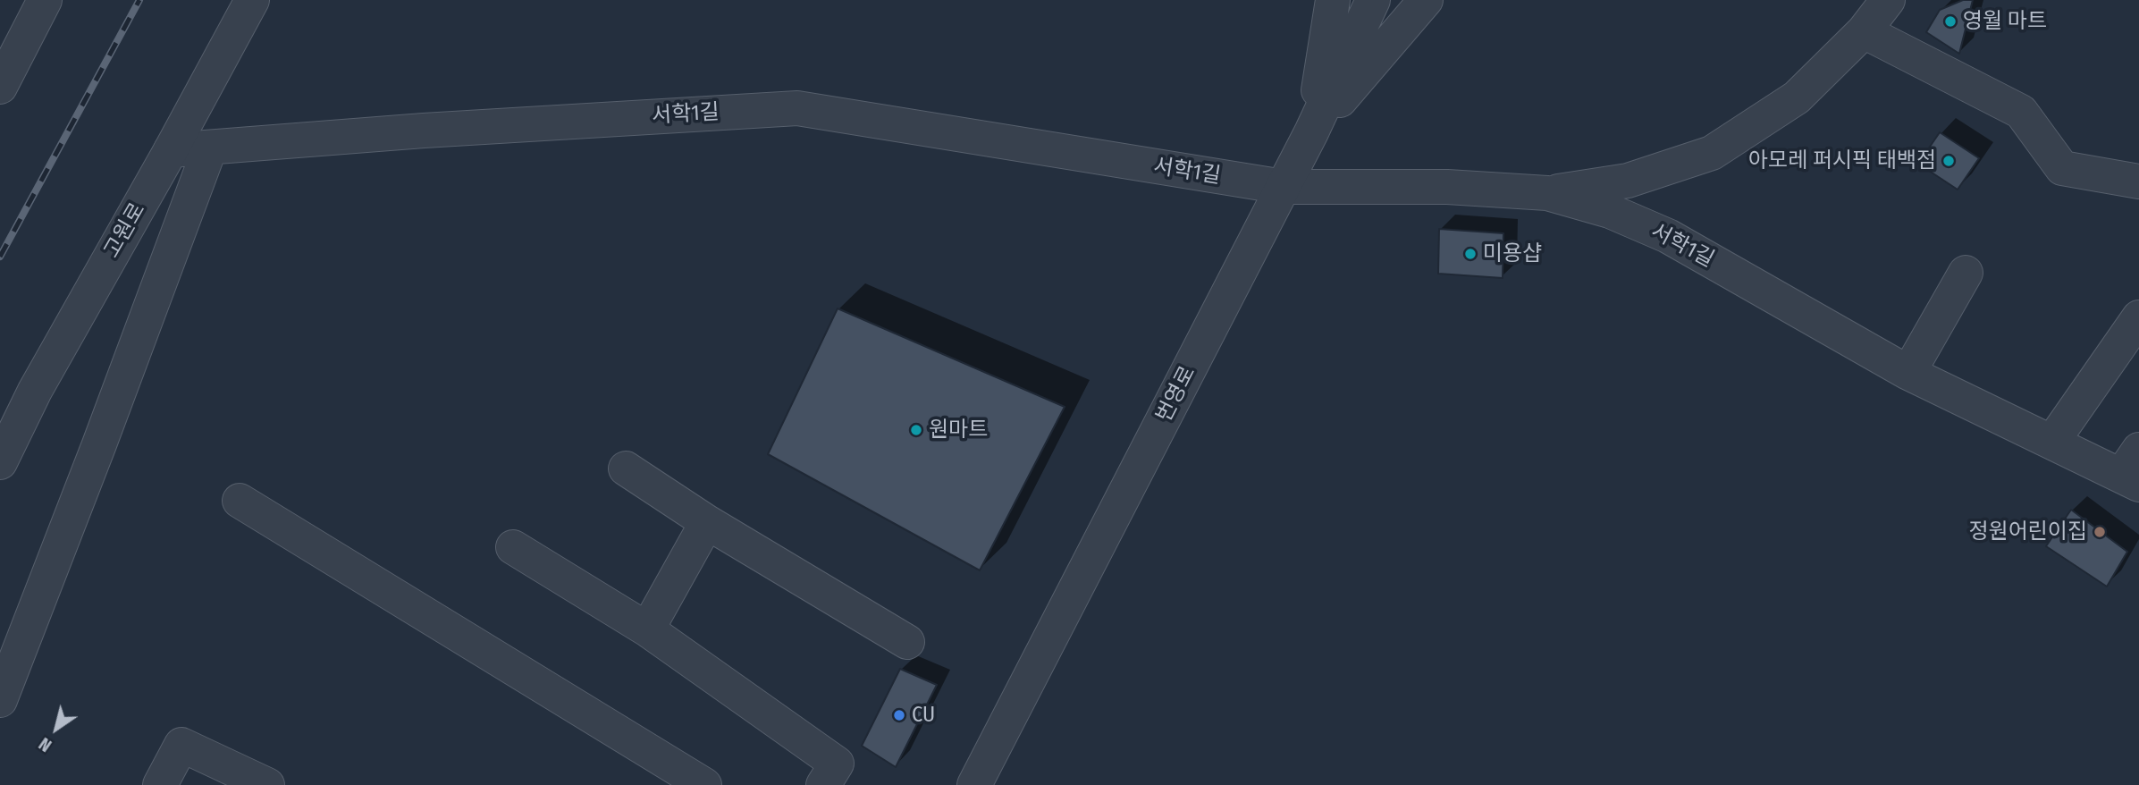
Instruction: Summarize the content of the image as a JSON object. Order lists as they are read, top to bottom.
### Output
{
  "streets": {
    "street": ["서학1길", "고원로", "번영로"]
  },
  "crossings": [
    ["서학1길", "고원로"],
    ["서학1길", "번영로"]
  ],
  "places": [
    "영월 마트",
    "아모레 퍼시픽 태백점",
    "미용샵",
    "원마트",
    "정원어린이집",
    "CU"
  ],
  "north": "bottom left"
}
